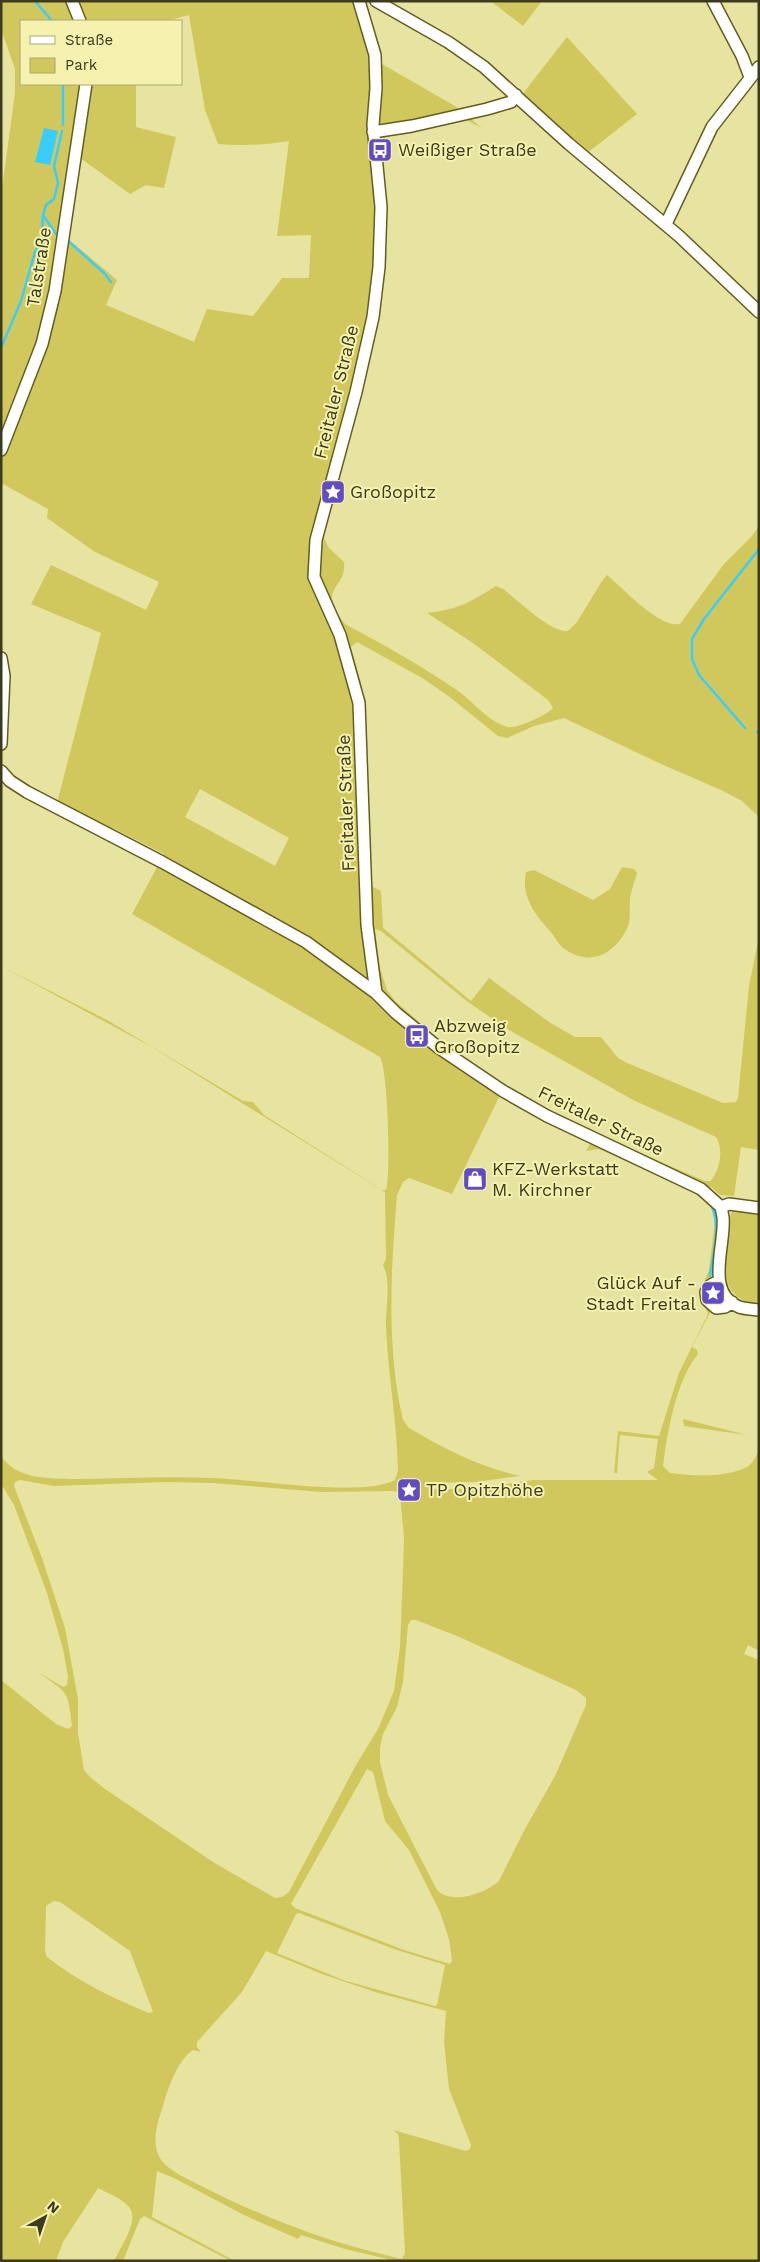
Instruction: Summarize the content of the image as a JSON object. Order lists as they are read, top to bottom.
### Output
{
  "streets": {
    "street": ["Talstraße", "Freitaler Straße"]
  },
  "places": {
    "bus stop": ["Weißiger Straße", "Abzweig Großopitz"],
    "place": ["Großopitz", "Glück Auf - Stadt Freital", "TP Opitzhöhe"],
    "shop": ["KFZ-Werkstatt M. Kirchner"]
  },
  "legend": ["Straße", "Park"],
  "north": "top right"
}
